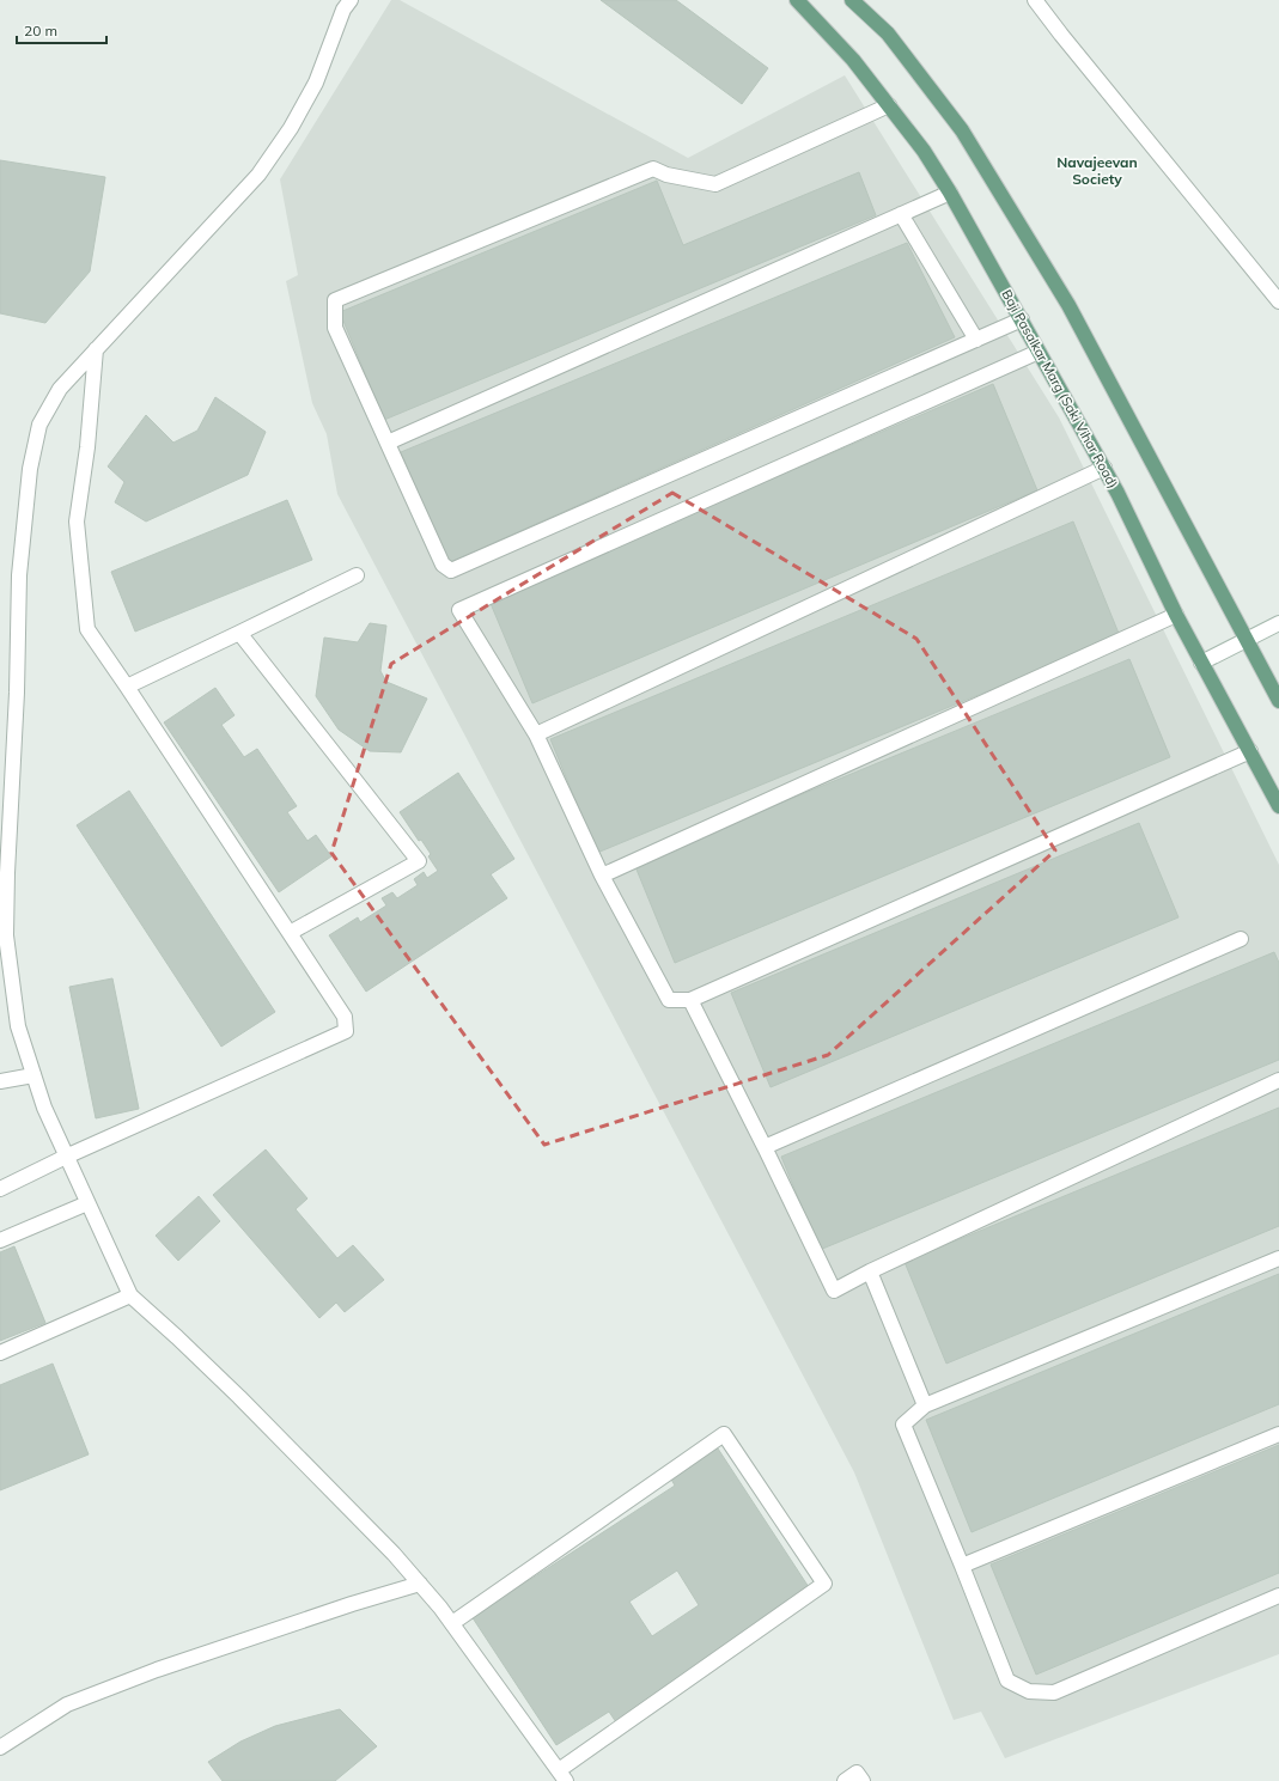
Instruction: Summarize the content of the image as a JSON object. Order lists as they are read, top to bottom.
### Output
{
  "streets": {
    "main road": ["Baji Pasalkar Marg (Saki Vihar Road)"]
  },
  "districts": ["Navajeevan Society"],
  "scale_bar": "20 m"
}
